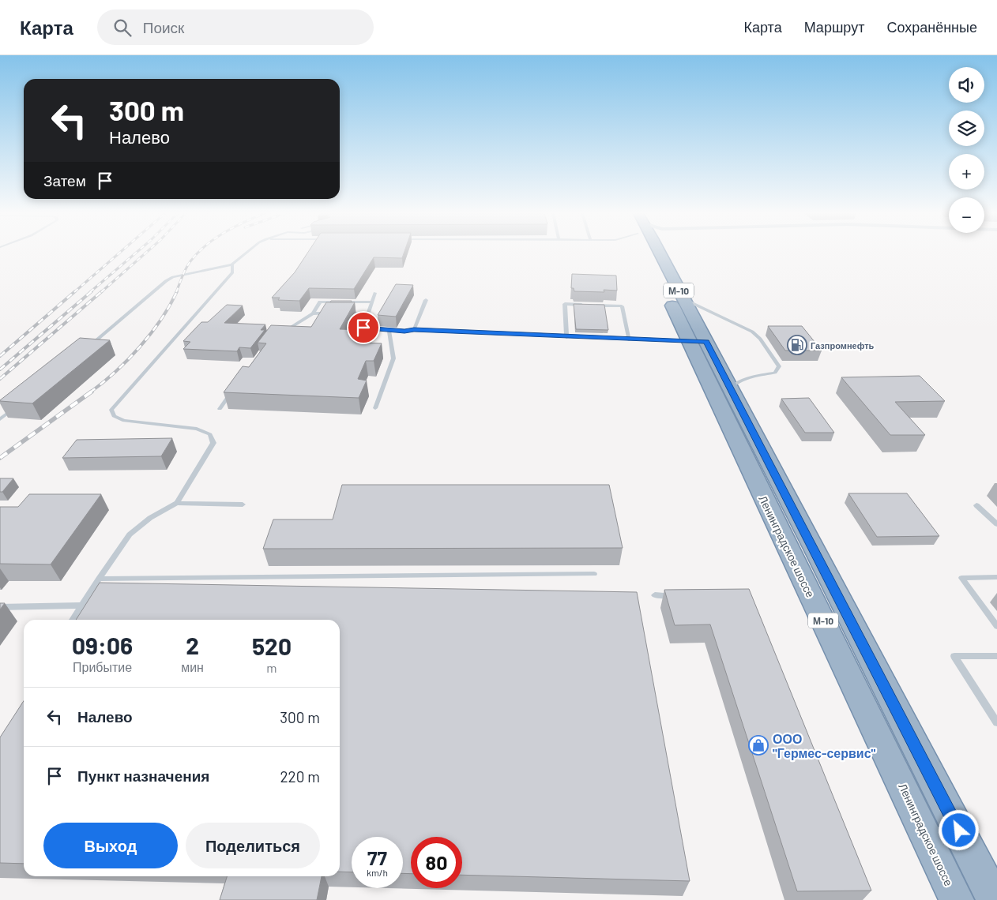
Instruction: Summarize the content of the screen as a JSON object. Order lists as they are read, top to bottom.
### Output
{
  "streets": {
    "highway": ["М-10", "Ленинградское шоссе"]
  },
  "places": {
    "fuel station": ["Газпромнефть"],
    "shop": ["ООО \"Гермес-сервис\""]
  },
  "page": {
    "header": "Карта",
    "search": "Поиск",
    "nav": ["Карта", "Маршрут", "Сохранённые"],
    "map_buttons": ["+", "−"],
    "turn": ["300 m", "Налево"],
    "then": "Затем",
    "eta": [
      "09:06",
      "Прибытие",
      "2",
      "мин",
      "520",
      "m"
    ],
    "list": [
      {
        "name": "Налево",
        "value": "300 m"
      },
      {
        "name": "Пункт назначения",
        "value": "220 m"
      }
    ],
    "buttons": ["Выход", "Поделиться"],
    "speed": "77 km/h",
    "limit": "80"
  }
}
